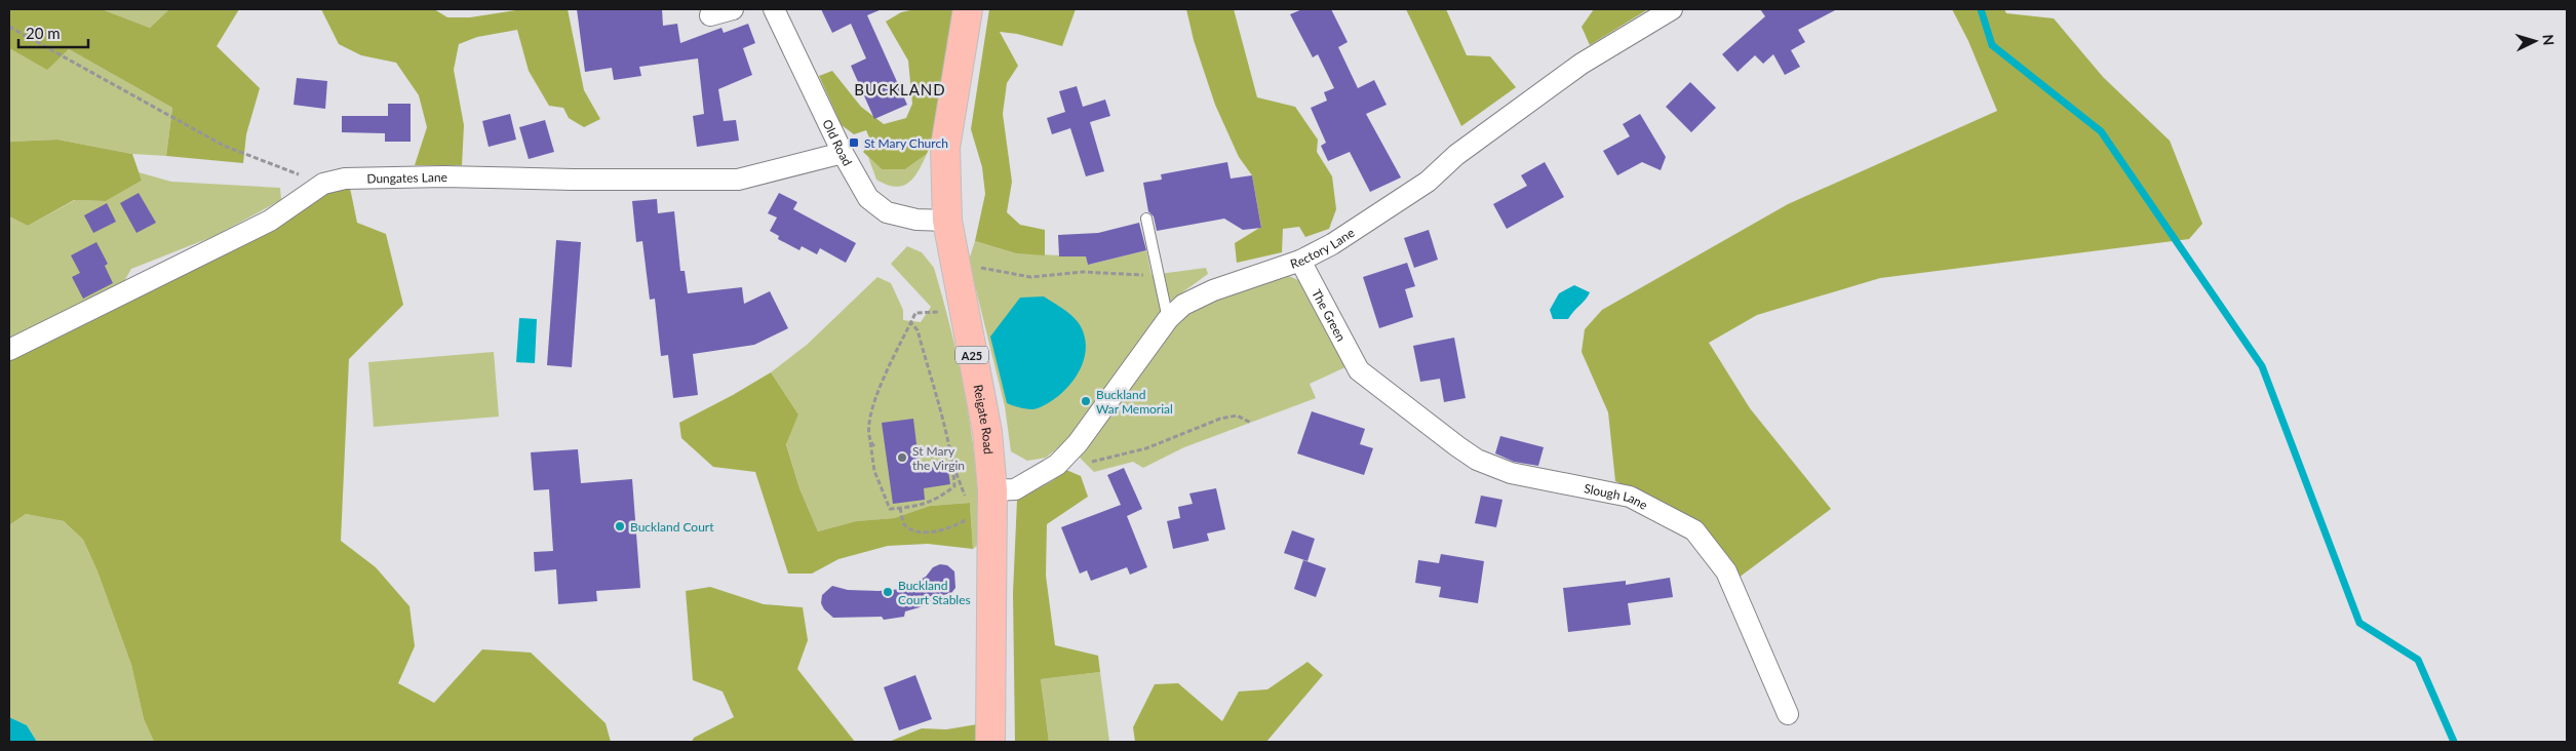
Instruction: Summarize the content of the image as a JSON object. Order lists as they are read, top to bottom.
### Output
{
  "streets": {
    "main road": ["A25", "Reigate Road"],
    "street": [
      "Old Road",
      "Dungates Lane",
      "Rectory Lane",
      "The Green",
      "Slough Lane"
    ]
  },
  "crossings": [
    ["Old Road", "Dungates Lane"],
    ["Old Road", "Reigate Road"],
    ["Rectory Lane", "The Green"],
    ["Rectory Lane", "Reigate Road"],
    ["The Green", "Slough Lane"]
  ],
  "districts": ["BUCKLAND"],
  "places": {
    "transit": ["St Mary Church"],
    "other": [
      "Buckland War Memorial",
      "St Mary the Virgin",
      "Buckland Court",
      "Buckland Court Stables"
    ]
  },
  "scale_bar": "20 m",
  "north": "right"
}
